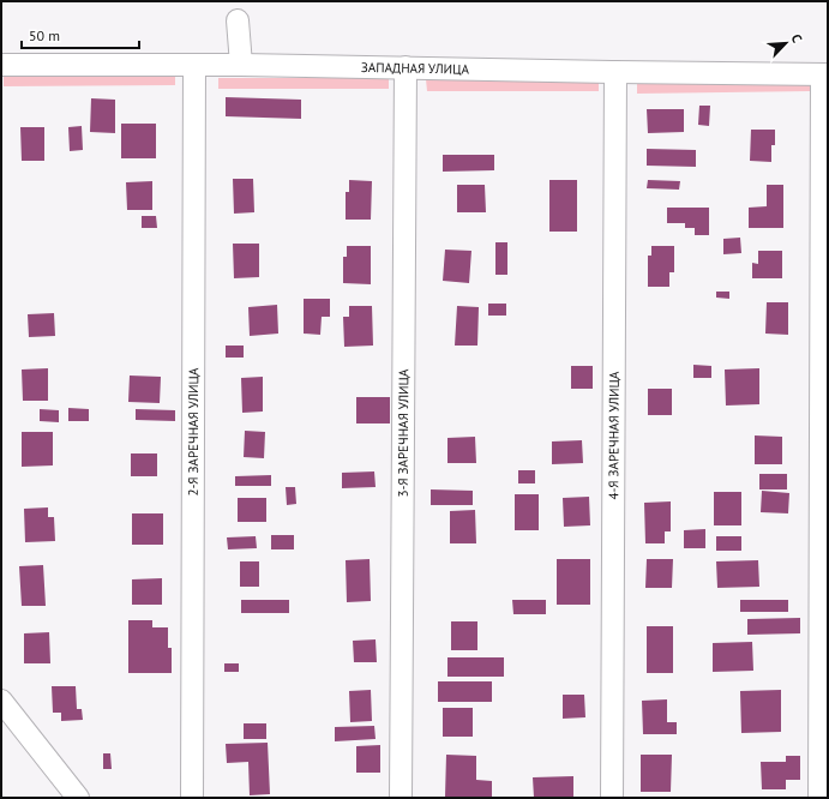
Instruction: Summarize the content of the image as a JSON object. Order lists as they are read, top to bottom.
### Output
{
  "streets": {
    "street": [
      "ЗАПАДНАЯ УЛИЦА",
      "2-Я ЗАРЕЧНАЯ УЛИЦА",
      "3-Я ЗАРЕЧНАЯ УЛИЦА",
      "4-Я ЗАРЕЧНАЯ УЛИЦА"
    ]
  },
  "crossings": [
    ["ЗАПАДНАЯ УЛИЦА", "2-Я ЗАРЕЧНАЯ УЛИЦА"],
    ["ЗАПАДНАЯ УЛИЦА", "3-Я ЗАРЕЧНАЯ УЛИЦА"],
    ["ЗАПАДНАЯ УЛИЦА", "4-Я ЗАРЕЧНАЯ УЛИЦА"]
  ],
  "scale_bar": "50 m",
  "north": "top right"
}
